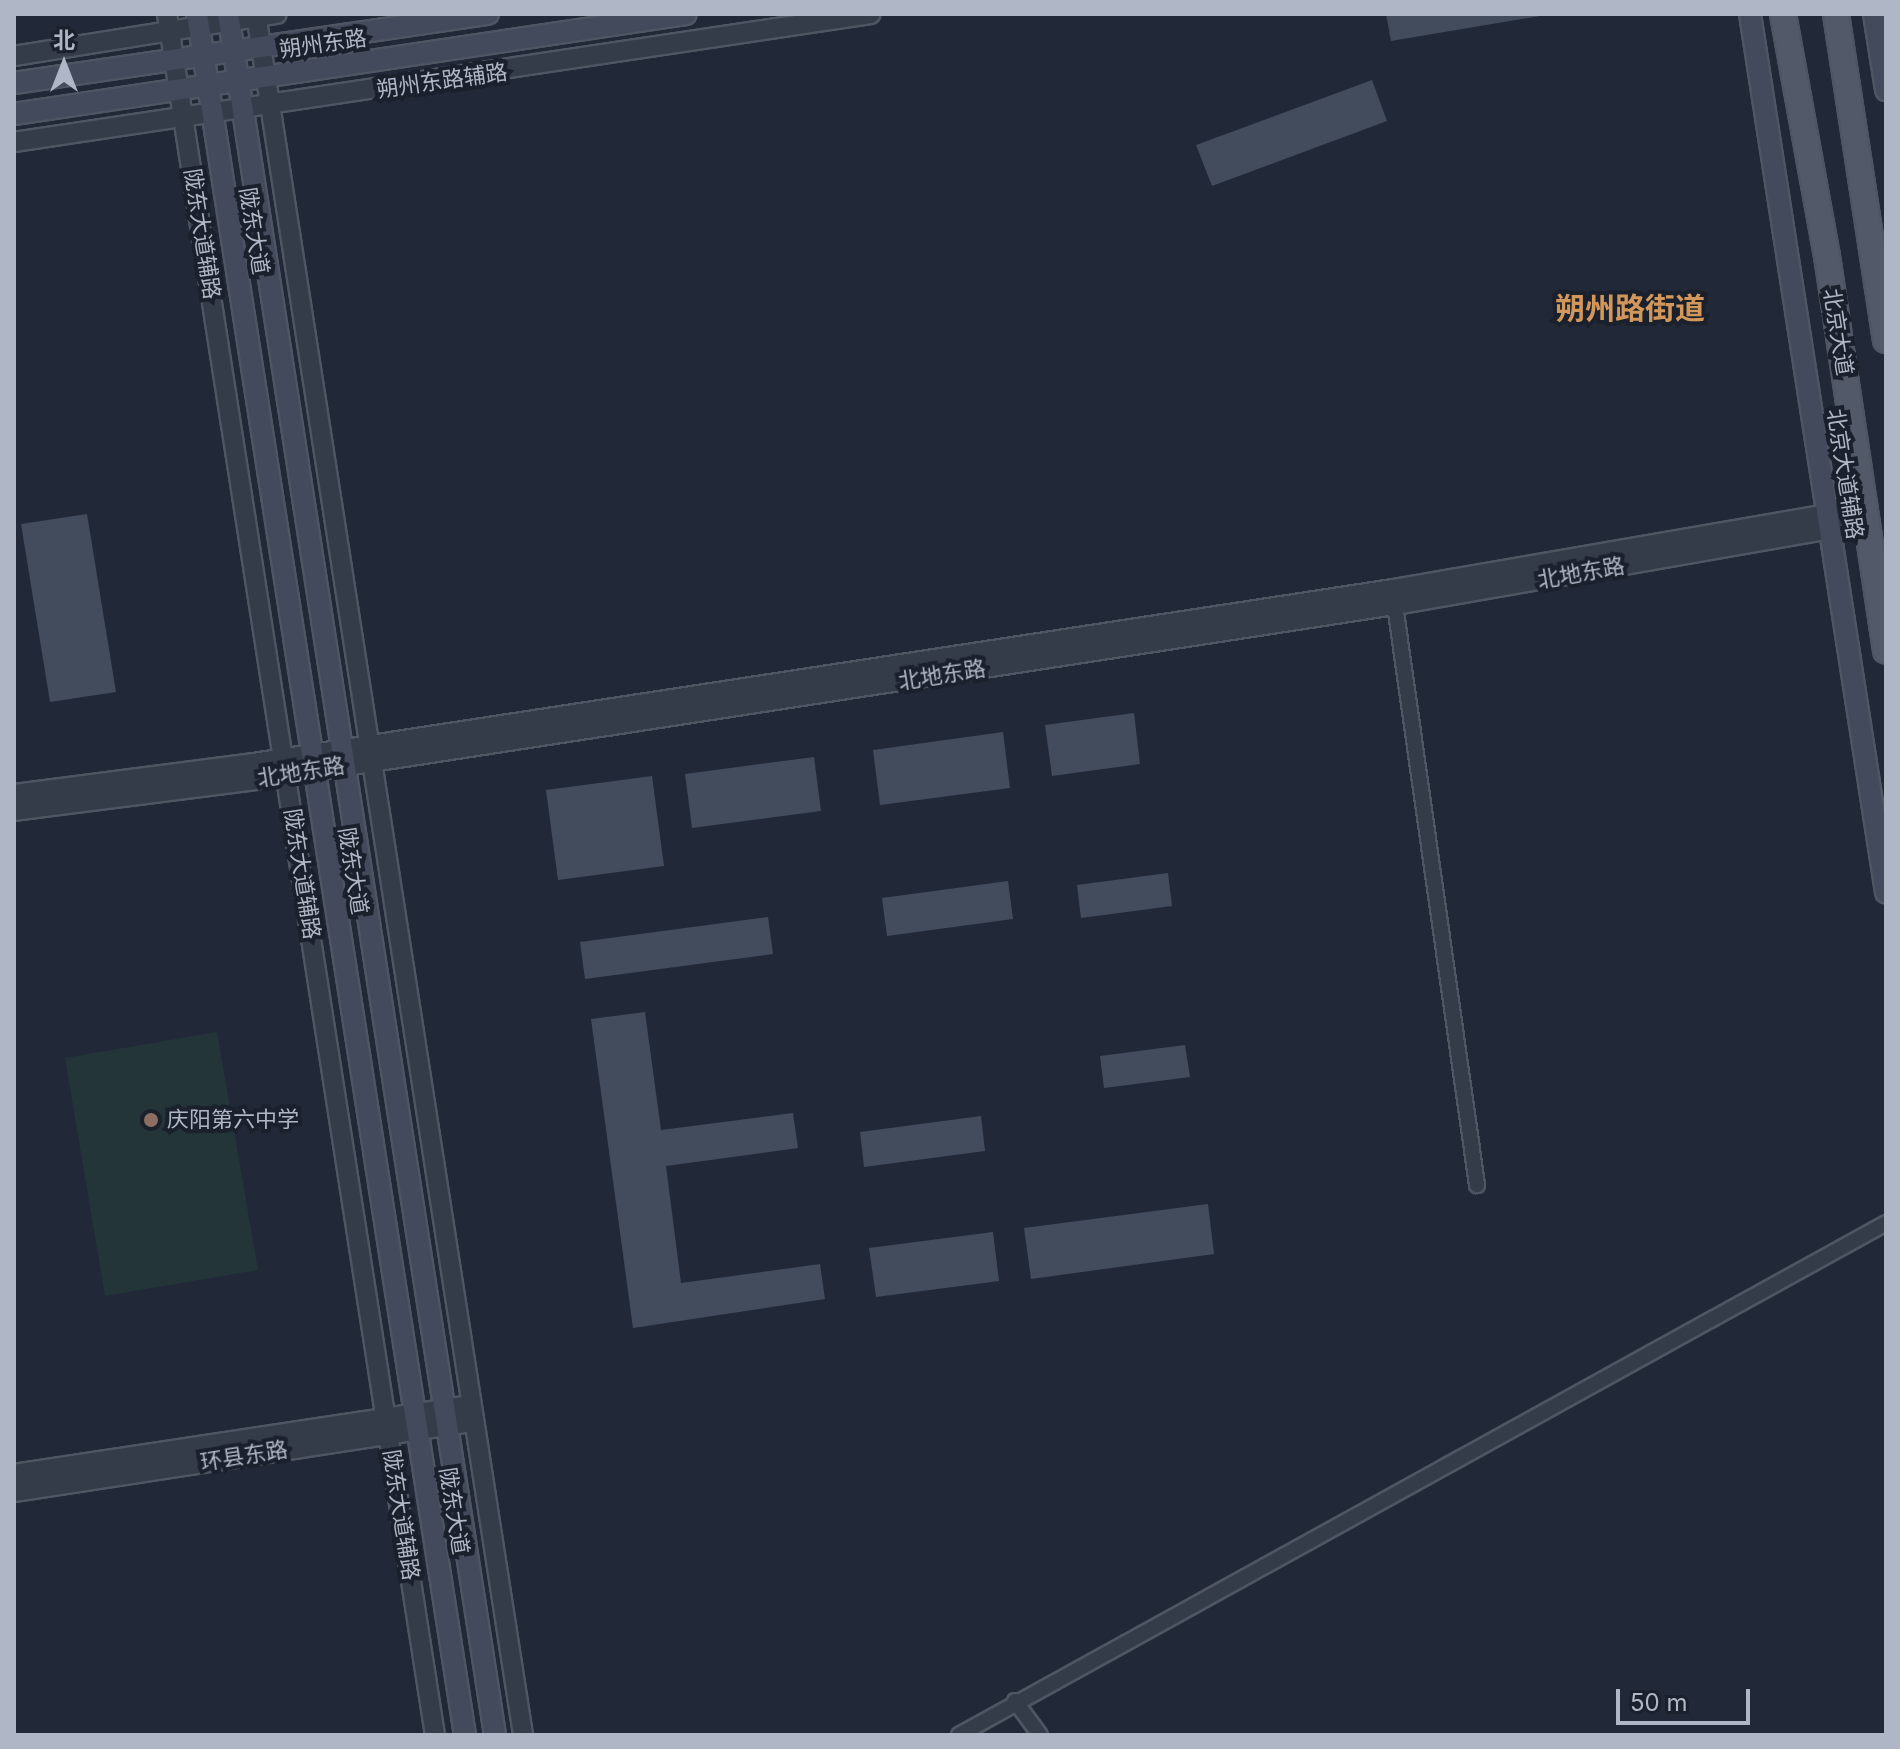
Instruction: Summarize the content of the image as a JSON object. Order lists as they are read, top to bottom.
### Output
{
  "streets": {
    "main road": [
      "朔州东路",
      "陇东大道",
      "北京大道",
      "北京大道辅路"
    ],
    "street": [
      "朔州东路辅路",
      "陇东大道辅路",
      "北地东路",
      "环县东路"
    ]
  },
  "crossings": [
    ["朔州东路", "陇东大道"],
    ["朔州东路", "陇东大道辅路"],
    ["朔州东路辅路", "陇东大道"],
    ["朔州东路辅路", "陇东大道辅路"],
    ["陇东大道", "北地东路"],
    ["陇东大道", "环县东路"],
    ["陇东大道辅路", "北地东路"],
    ["陇东大道辅路", "环县东路"],
    ["北京大道", "北地东路"],
    ["北京大道辅路", "北地东路"]
  ],
  "districts": ["朔州路街道"],
  "places": ["庆阳第六中学"],
  "scale_bar": "50 m",
  "north": "top"
}
